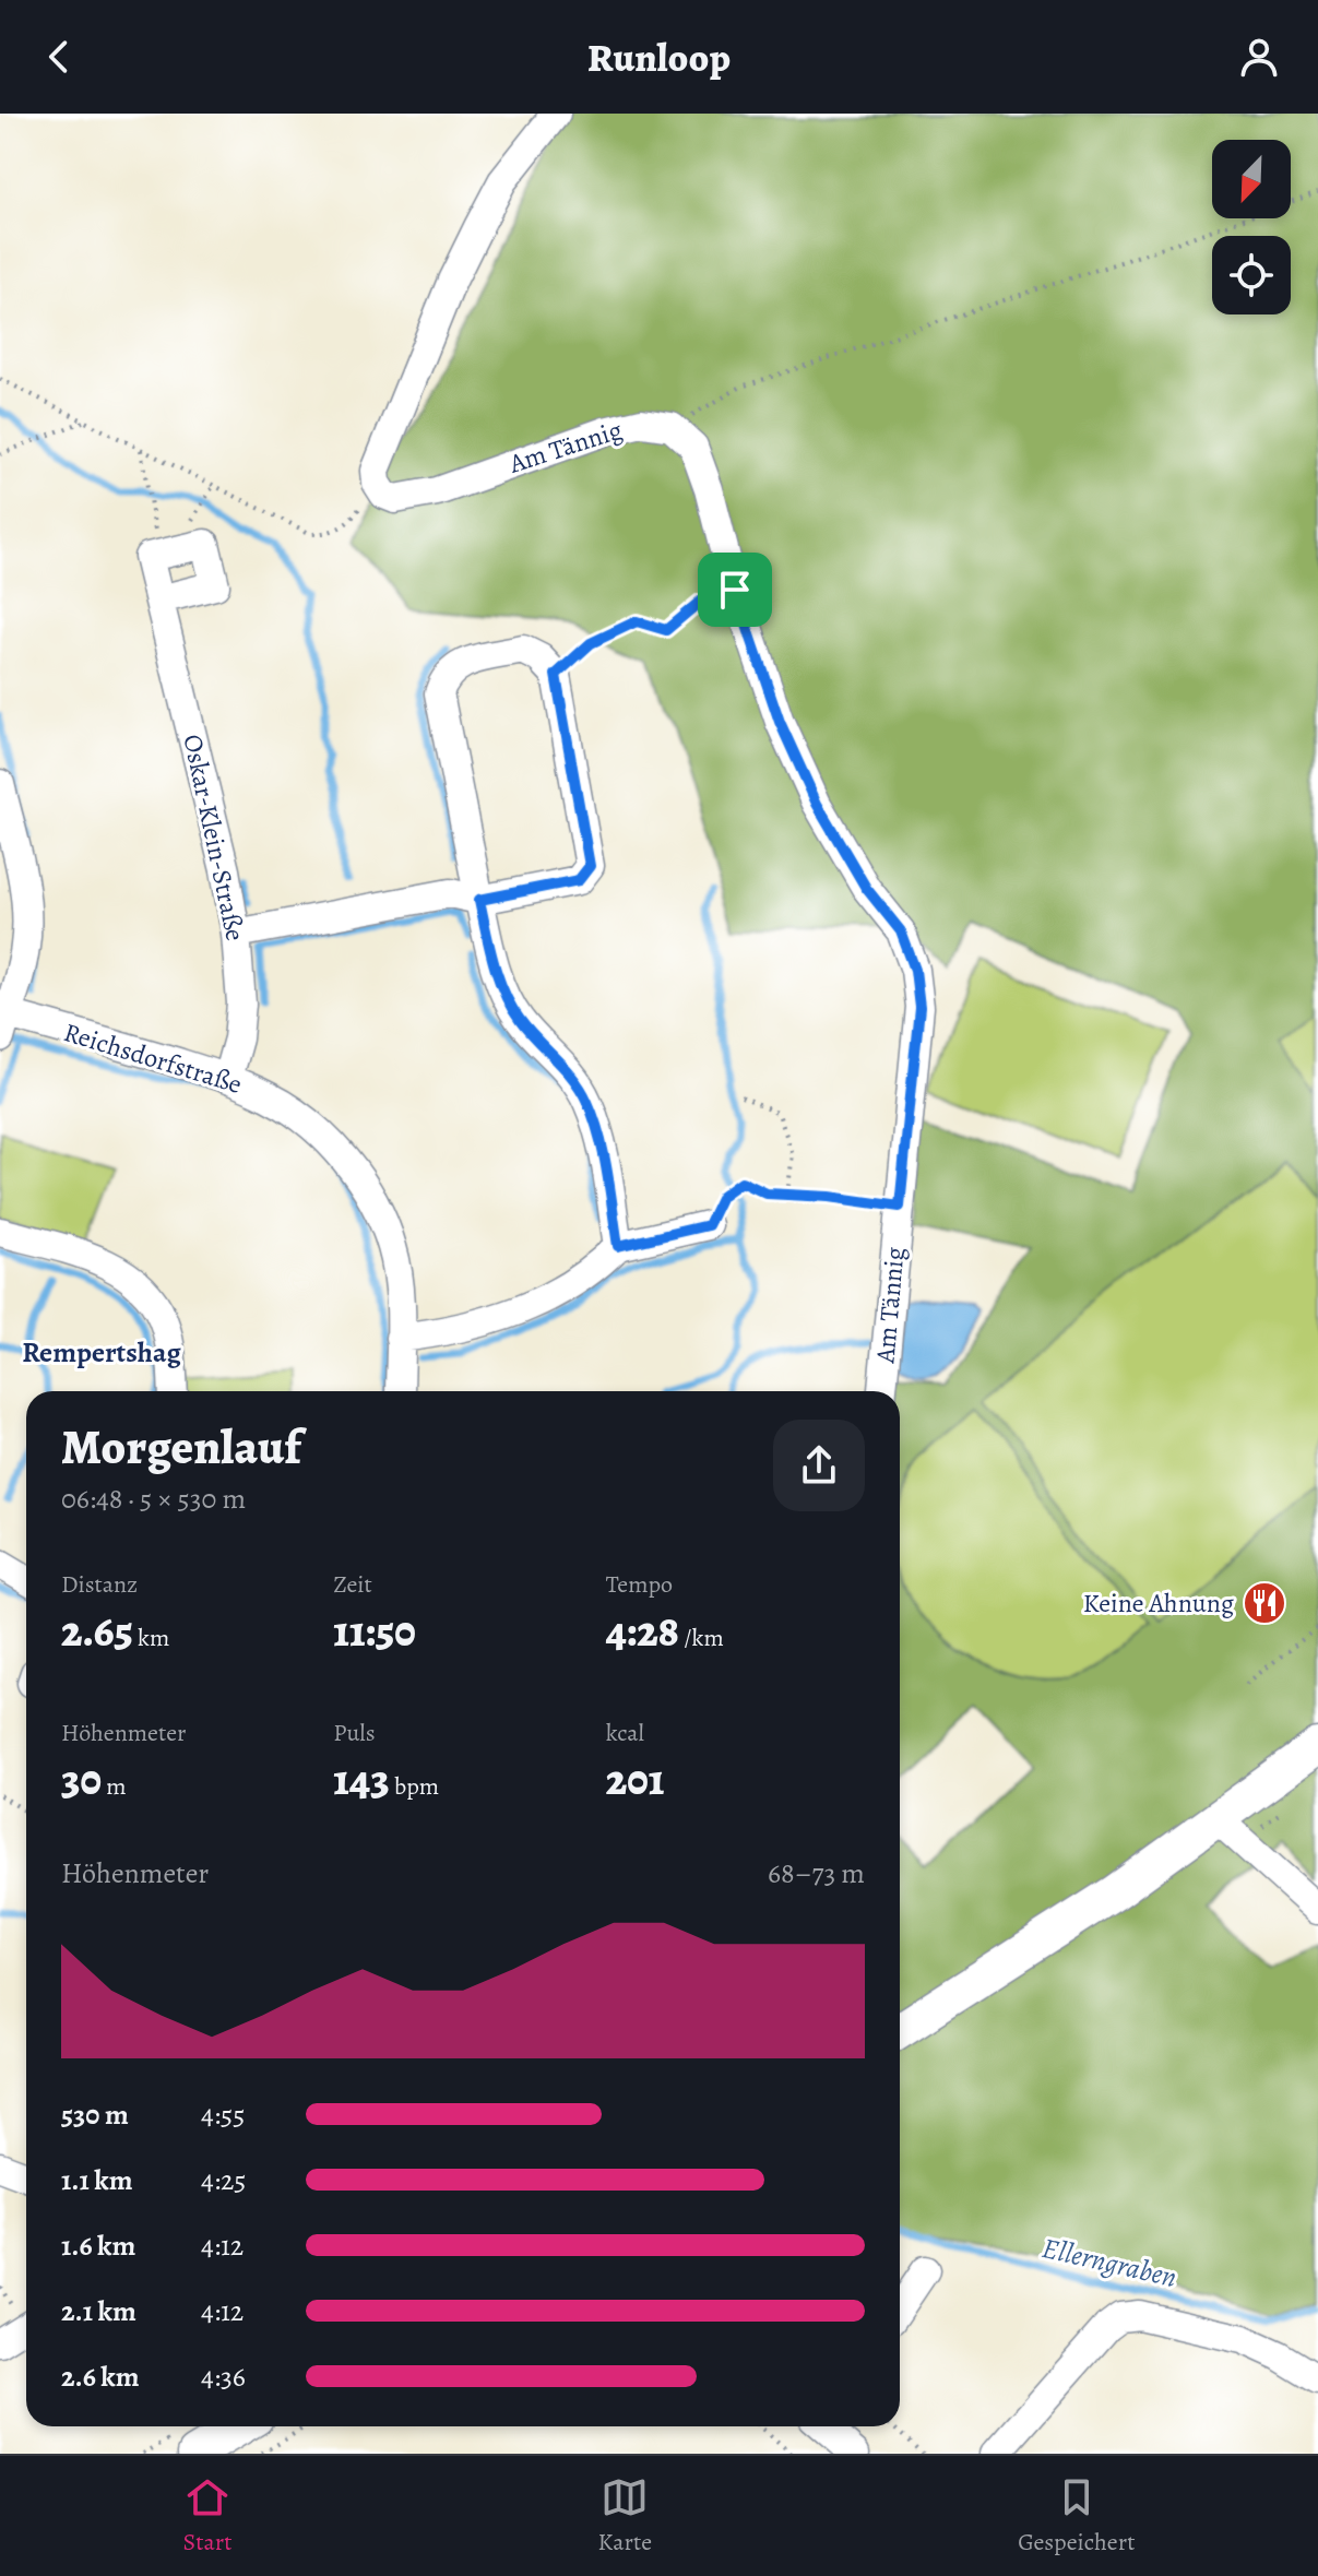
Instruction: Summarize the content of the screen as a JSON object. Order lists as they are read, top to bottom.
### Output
{
  "streets": {
    "street": ["Am Tännig", "Oskar-Klein-Straße", "Reichsdorfstraße"]
  },
  "crossings": [
    ["Oskar-Klein-Straße", "Reichsdorfstraße"]
  ],
  "districts": ["Rempertshag"],
  "water": ["Ellerngraben"],
  "places": {
    "restaurant": ["Keine Ahnung"]
  },
  "north": "bottom left",
  "page": {
    "header": "Runloop",
    "heading": ["Morgenlauf", "06:48 · 5 × 530 m"],
    "stats": [
      ["Distanz", "2.65 km"],
      ["Zeit", "11:50"],
      ["Tempo", "4:28 /km"],
      ["Höhenmeter", "30 m"],
      ["Puls", "143 bpm"],
      ["kcal", "201"]
    ],
    "chart": ["Höhenmeter", "68–73 m"],
    "list": [
      {
        "name": "530 m",
        "note": "4:55"
      },
      {
        "name": "1.1 km",
        "note": "4:25"
      },
      {
        "name": "1.6 km",
        "note": "4:12"
      },
      {
        "name": "2.1 km",
        "note": "4:12"
      },
      {
        "name": "2.6 km",
        "note": "4:36"
      }
    ],
    "tabs": ["Start", "Karte", "Gespeichert"]
  }
}
